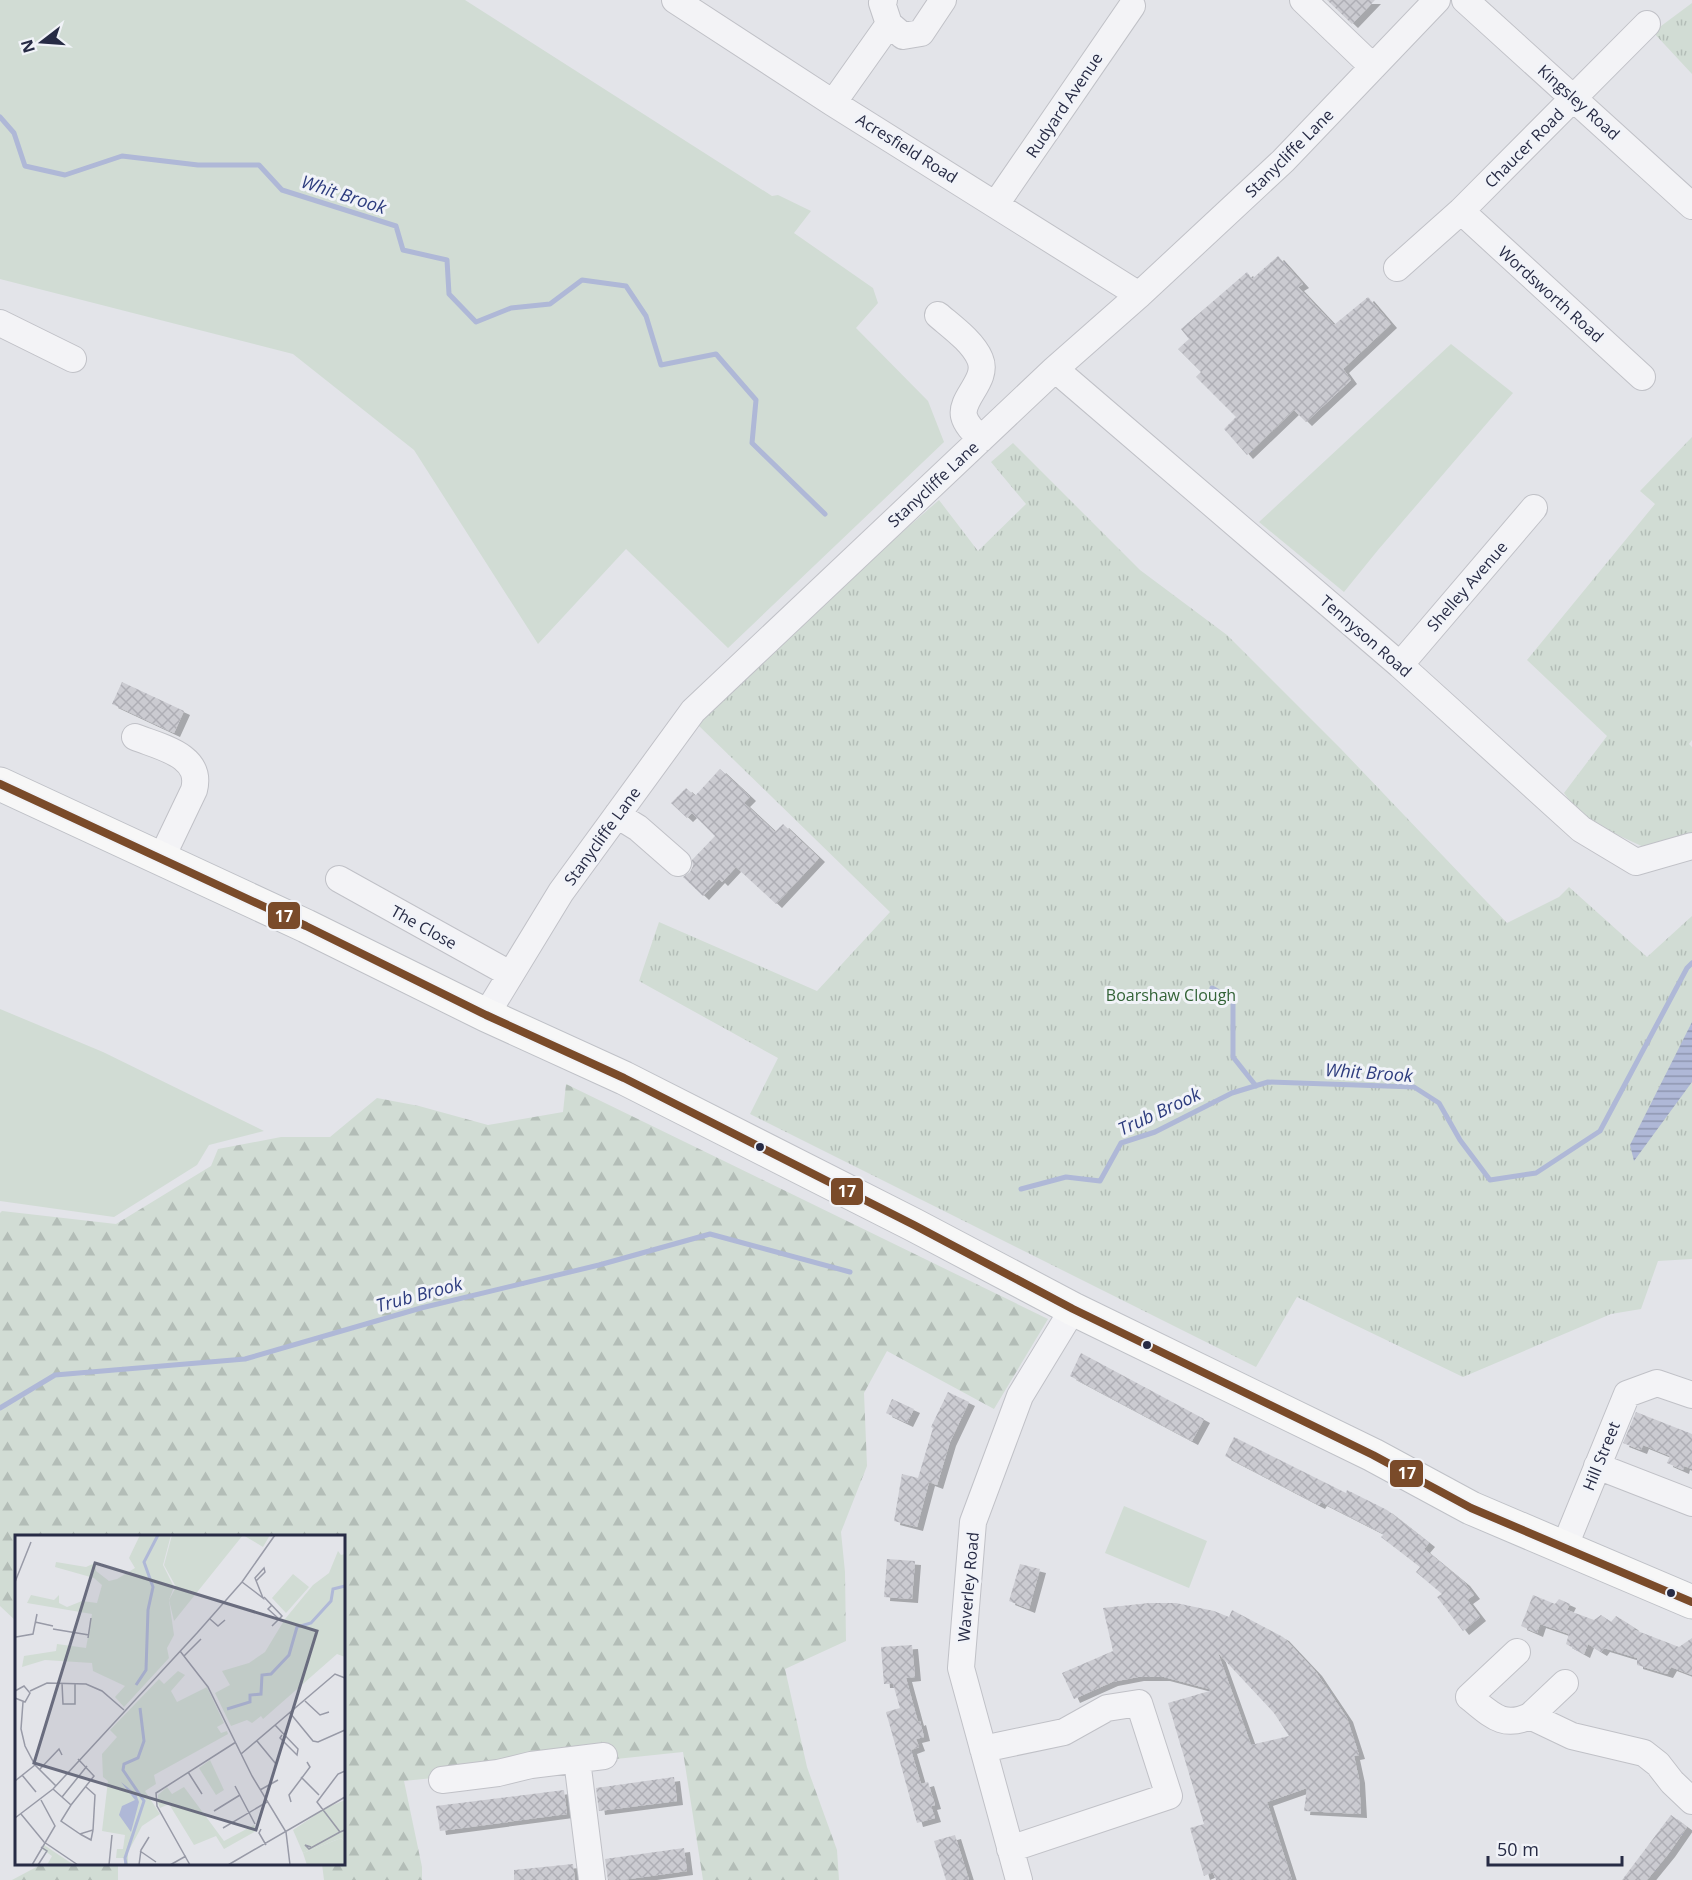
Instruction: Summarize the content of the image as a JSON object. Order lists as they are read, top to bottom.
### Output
{
  "streets": {
    "street": [
      "Kingsley Road",
      "Rudyard Avenue",
      "Acresfield Road",
      "Chaucer Road",
      "Stanycliffe Lane",
      "Wordsworth Road",
      "Shelley Avenue",
      "Tennyson Road",
      "The Close",
      "Hill Street",
      "Waverley Road"
    ]
  },
  "crossings": [
    ["Kingsley Road", "Chaucer Road"],
    ["Rudyard Avenue", "Acresfield Road"],
    ["Acresfield Road", "Stanycliffe Lane"],
    ["Chaucer Road", "Wordsworth Road"],
    ["Stanycliffe Lane", "Tennyson Road"],
    ["Stanycliffe Lane", "The Close"],
    ["Shelley Avenue", "Tennyson Road"]
  ],
  "water": ["Whit Brook", "Trub Brook"],
  "parks": ["Boarshaw Clough"],
  "lines": ["transit line 17"],
  "scale_bar": "50 m",
  "north": "left"
}
